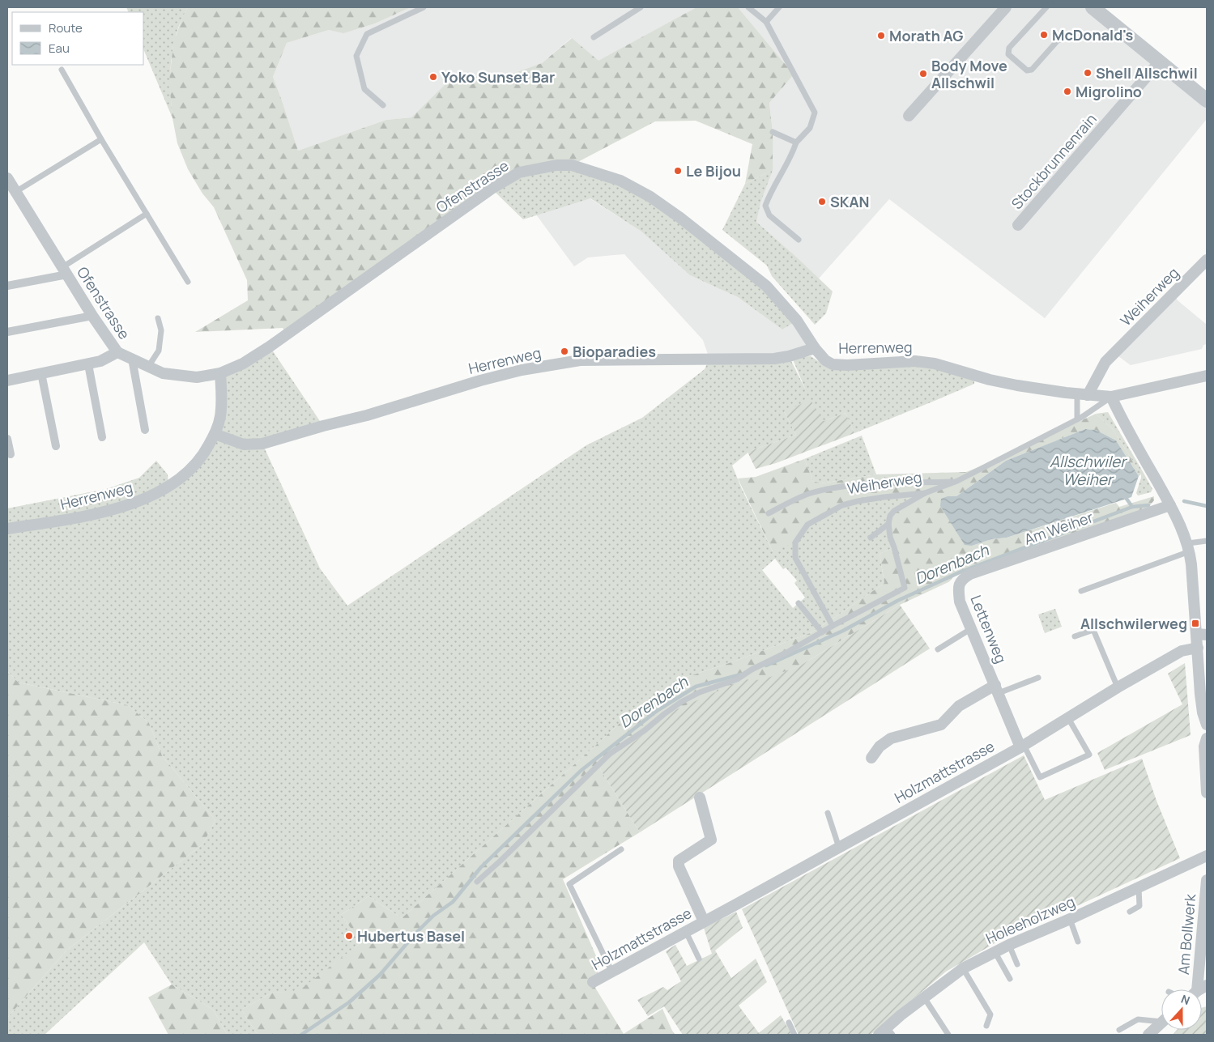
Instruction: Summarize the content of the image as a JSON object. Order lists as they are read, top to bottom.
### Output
{
  "streets": {
    "street": [
      "Stockbrunnenrain",
      "Ofenstrasse",
      "Weiherweg",
      "Herrenweg",
      "Am Weiher",
      "Lettenweg",
      "Holzmattstrasse",
      "Holeeholzweg",
      "Am Bollwerk"
    ]
  },
  "crossings": [
    ["Ofenstrasse", "Herrenweg"],
    ["Weiherweg", "Herrenweg"],
    ["Am Weiher", "Lettenweg"],
    ["Lettenweg", "Holzmattstrasse"]
  ],
  "water": ["Allschwiler Weiher", "Dorenbach"],
  "places": {
    "other": [
      "McDonald's",
      "Morath AG",
      "Shell Allschwil",
      "Body Move Allschwil",
      "Yoko Sunset Bar",
      "Migrolino",
      "Le Bijou",
      "SKAN",
      "Bioparadies",
      "Hubertus Basel"
    ],
    "transit": ["Allschwilerweg"]
  },
  "legend": ["Route", "Eau"],
  "north": "top"
}
